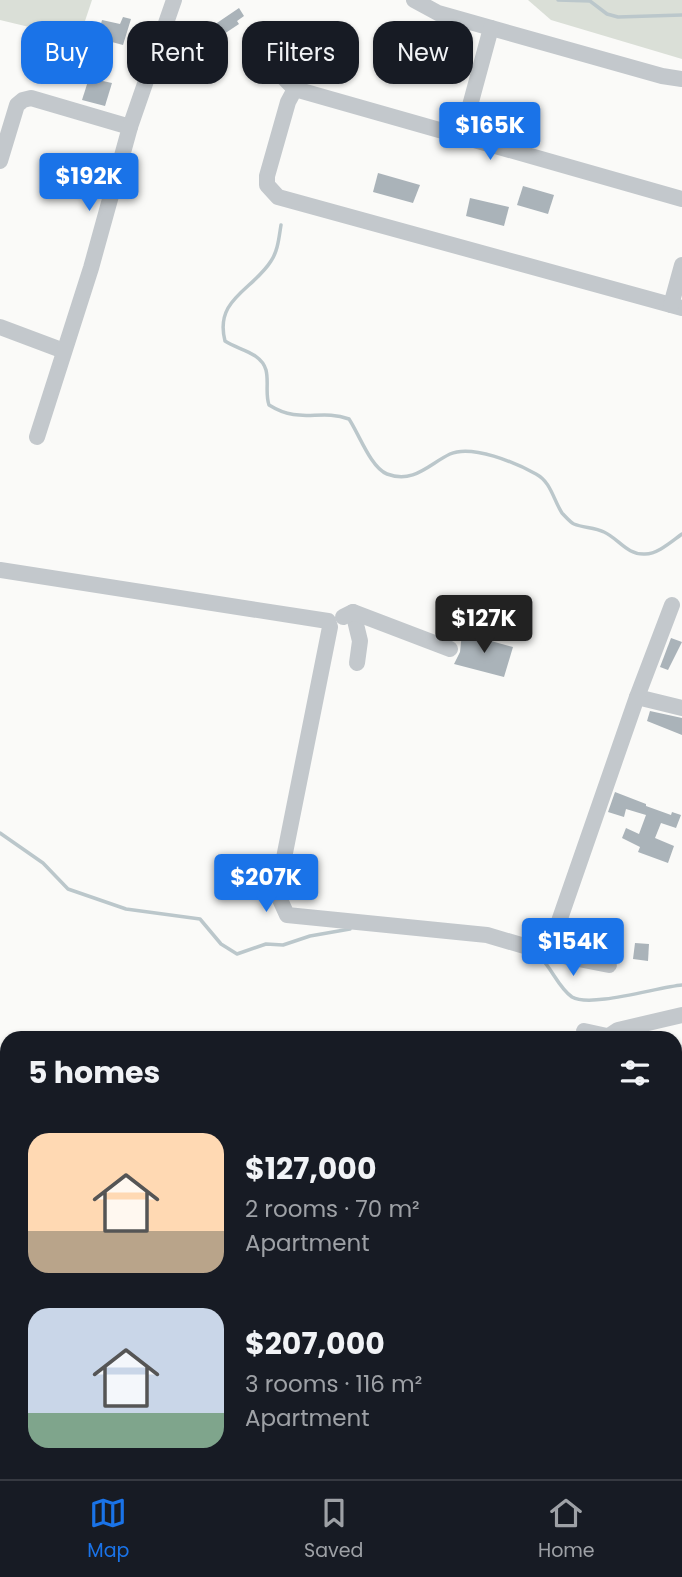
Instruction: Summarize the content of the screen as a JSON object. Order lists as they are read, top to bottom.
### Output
{
  "page": {
    "chip": [
      "Buy",
      "Rent",
      "Filters",
      "New"
    ],
    "price": [
      "$165K",
      "$192K",
      "$127K",
      "$207K",
      "$154K"
    ],
    "heading": "5 homes",
    "list": [
      {
        "name": "$127,000",
        "note": "2 rooms · 70 m² · Apartment"
      },
      {
        "name": "$207,000",
        "note": "3 rooms · 116 m² · Apartment"
      }
    ],
    "tabs": ["Map", "Saved", "Home"]
  }
}
